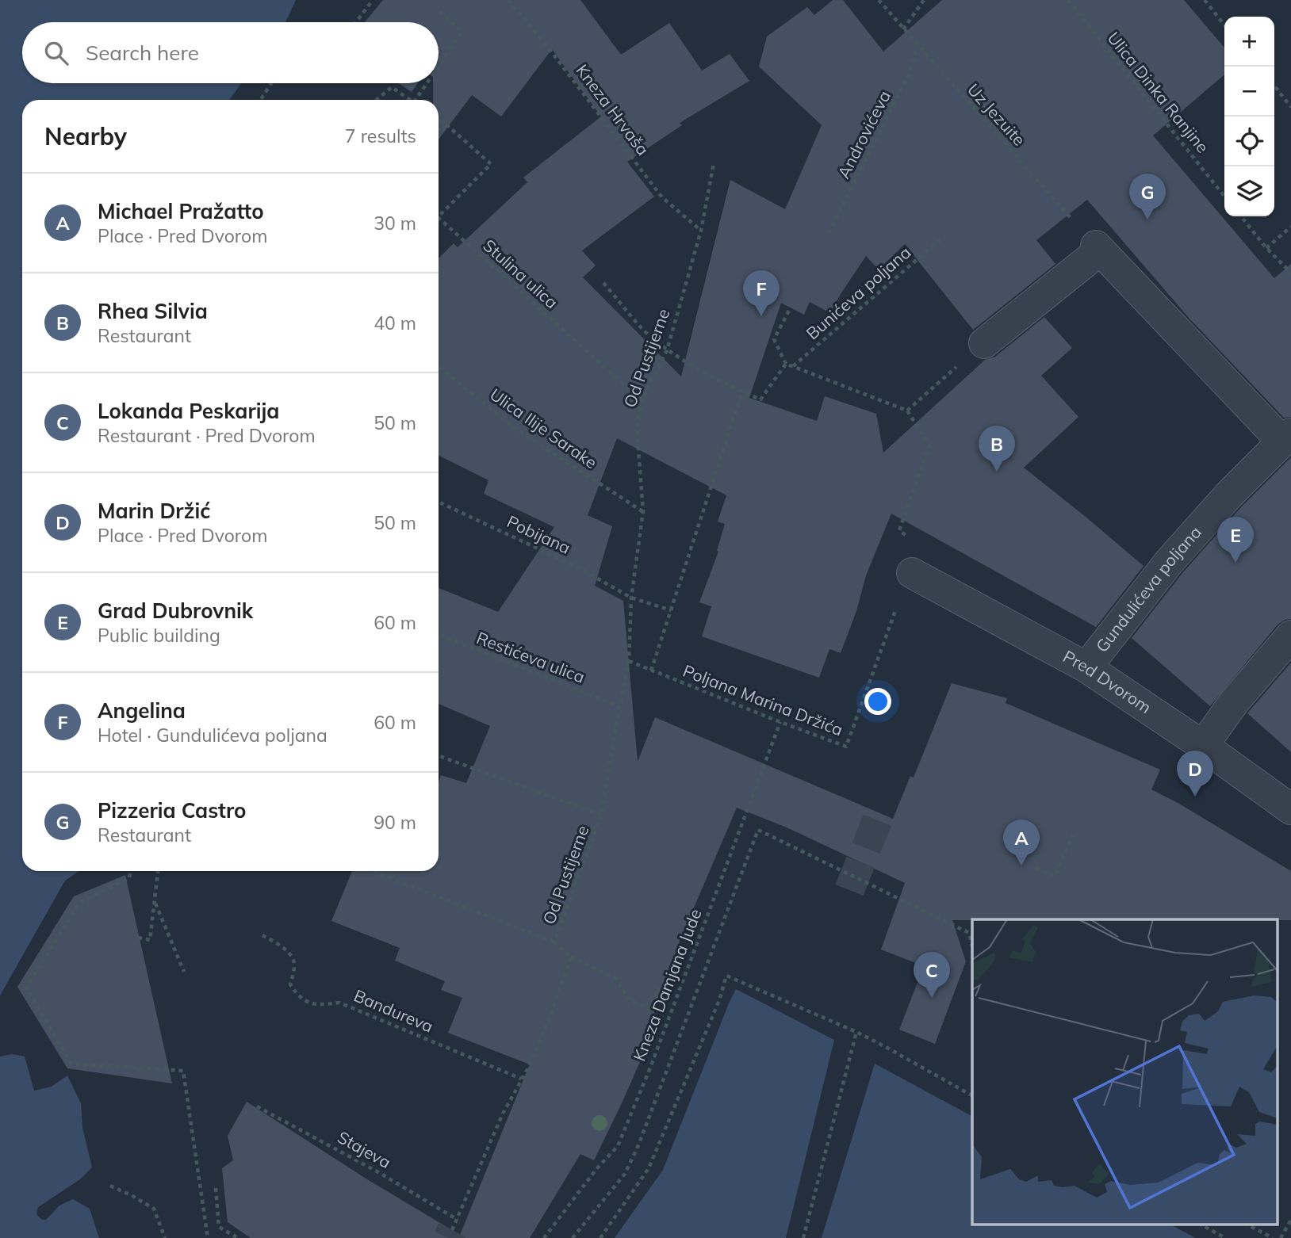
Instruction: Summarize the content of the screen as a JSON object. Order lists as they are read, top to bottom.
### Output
{
  "streets": {
    "street": ["Gundulićeva poljana", "Pred Dvorom"],
    "path": [
      "Ulica Dinka Ranjine",
      "Kneza Hrvaša",
      "Uz Jezuite",
      "Androvićeva",
      "Stulina ulica",
      "Bunićeva poljana",
      "Od Pustijerne",
      "Ulica Ilije Sarake",
      "Pobijana",
      "Restićeva ulica",
      "Poljana Marina Držića",
      "Kneza Damjana Jude",
      "Bandureva",
      "Stajeva"
    ]
  },
  "crossings": [
    ["Kneza Hrvaša", "Od Pustijerne"],
    ["Uz Jezuite", "Androvićeva"],
    ["Uz Jezuite", "Gundulićeva poljana"],
    ["Stulina ulica", "Od Pustijerne"],
    ["Od Pustijerne", "Ulica Ilije Sarake"],
    ["Od Pustijerne", "Pobijana"],
    ["Od Pustijerne", "Restićeva ulica"],
    ["Od Pustijerne", "Poljana Marina Držića"],
    ["Gundulićeva poljana", "Pred Dvorom"],
    ["Pred Dvorom", "Poljana Marina Držića"],
    ["Poljana Marina Držića", "Kneza Damjana Jude"]
  ],
  "page": {
    "map_buttons": ["+", "−"],
    "search": "Search here",
    "heading": ["Nearby", "7 results"],
    "list": [
      {
        "mark": "A",
        "name": "Michael Pražatto",
        "note": "Place · Pred Dvorom",
        "value": "30 m"
      },
      {
        "mark": "B",
        "name": "Rhea Silvia",
        "note": "Restaurant",
        "value": "40 m"
      },
      {
        "mark": "C",
        "name": "Lokanda Peskarija",
        "note": "Restaurant · Pred Dvorom",
        "value": "50 m"
      },
      {
        "mark": "D",
        "name": "Marin Držić",
        "note": "Place · Pred Dvorom",
        "value": "50 m"
      },
      {
        "mark": "E",
        "name": "Grad Dubrovnik",
        "note": "Public building",
        "value": "60 m"
      },
      {
        "mark": "F",
        "name": "Angelina",
        "note": "Hotel · Gundulićeva poljana",
        "value": "60 m"
      },
      {
        "mark": "G",
        "name": "Pizzeria Castro",
        "note": "Restaurant",
        "value": "90 m"
      }
    ],
    "pins": [
      "G",
      "F",
      "B",
      "E",
      "D",
      "A",
      "C"
    ]
  }
}
